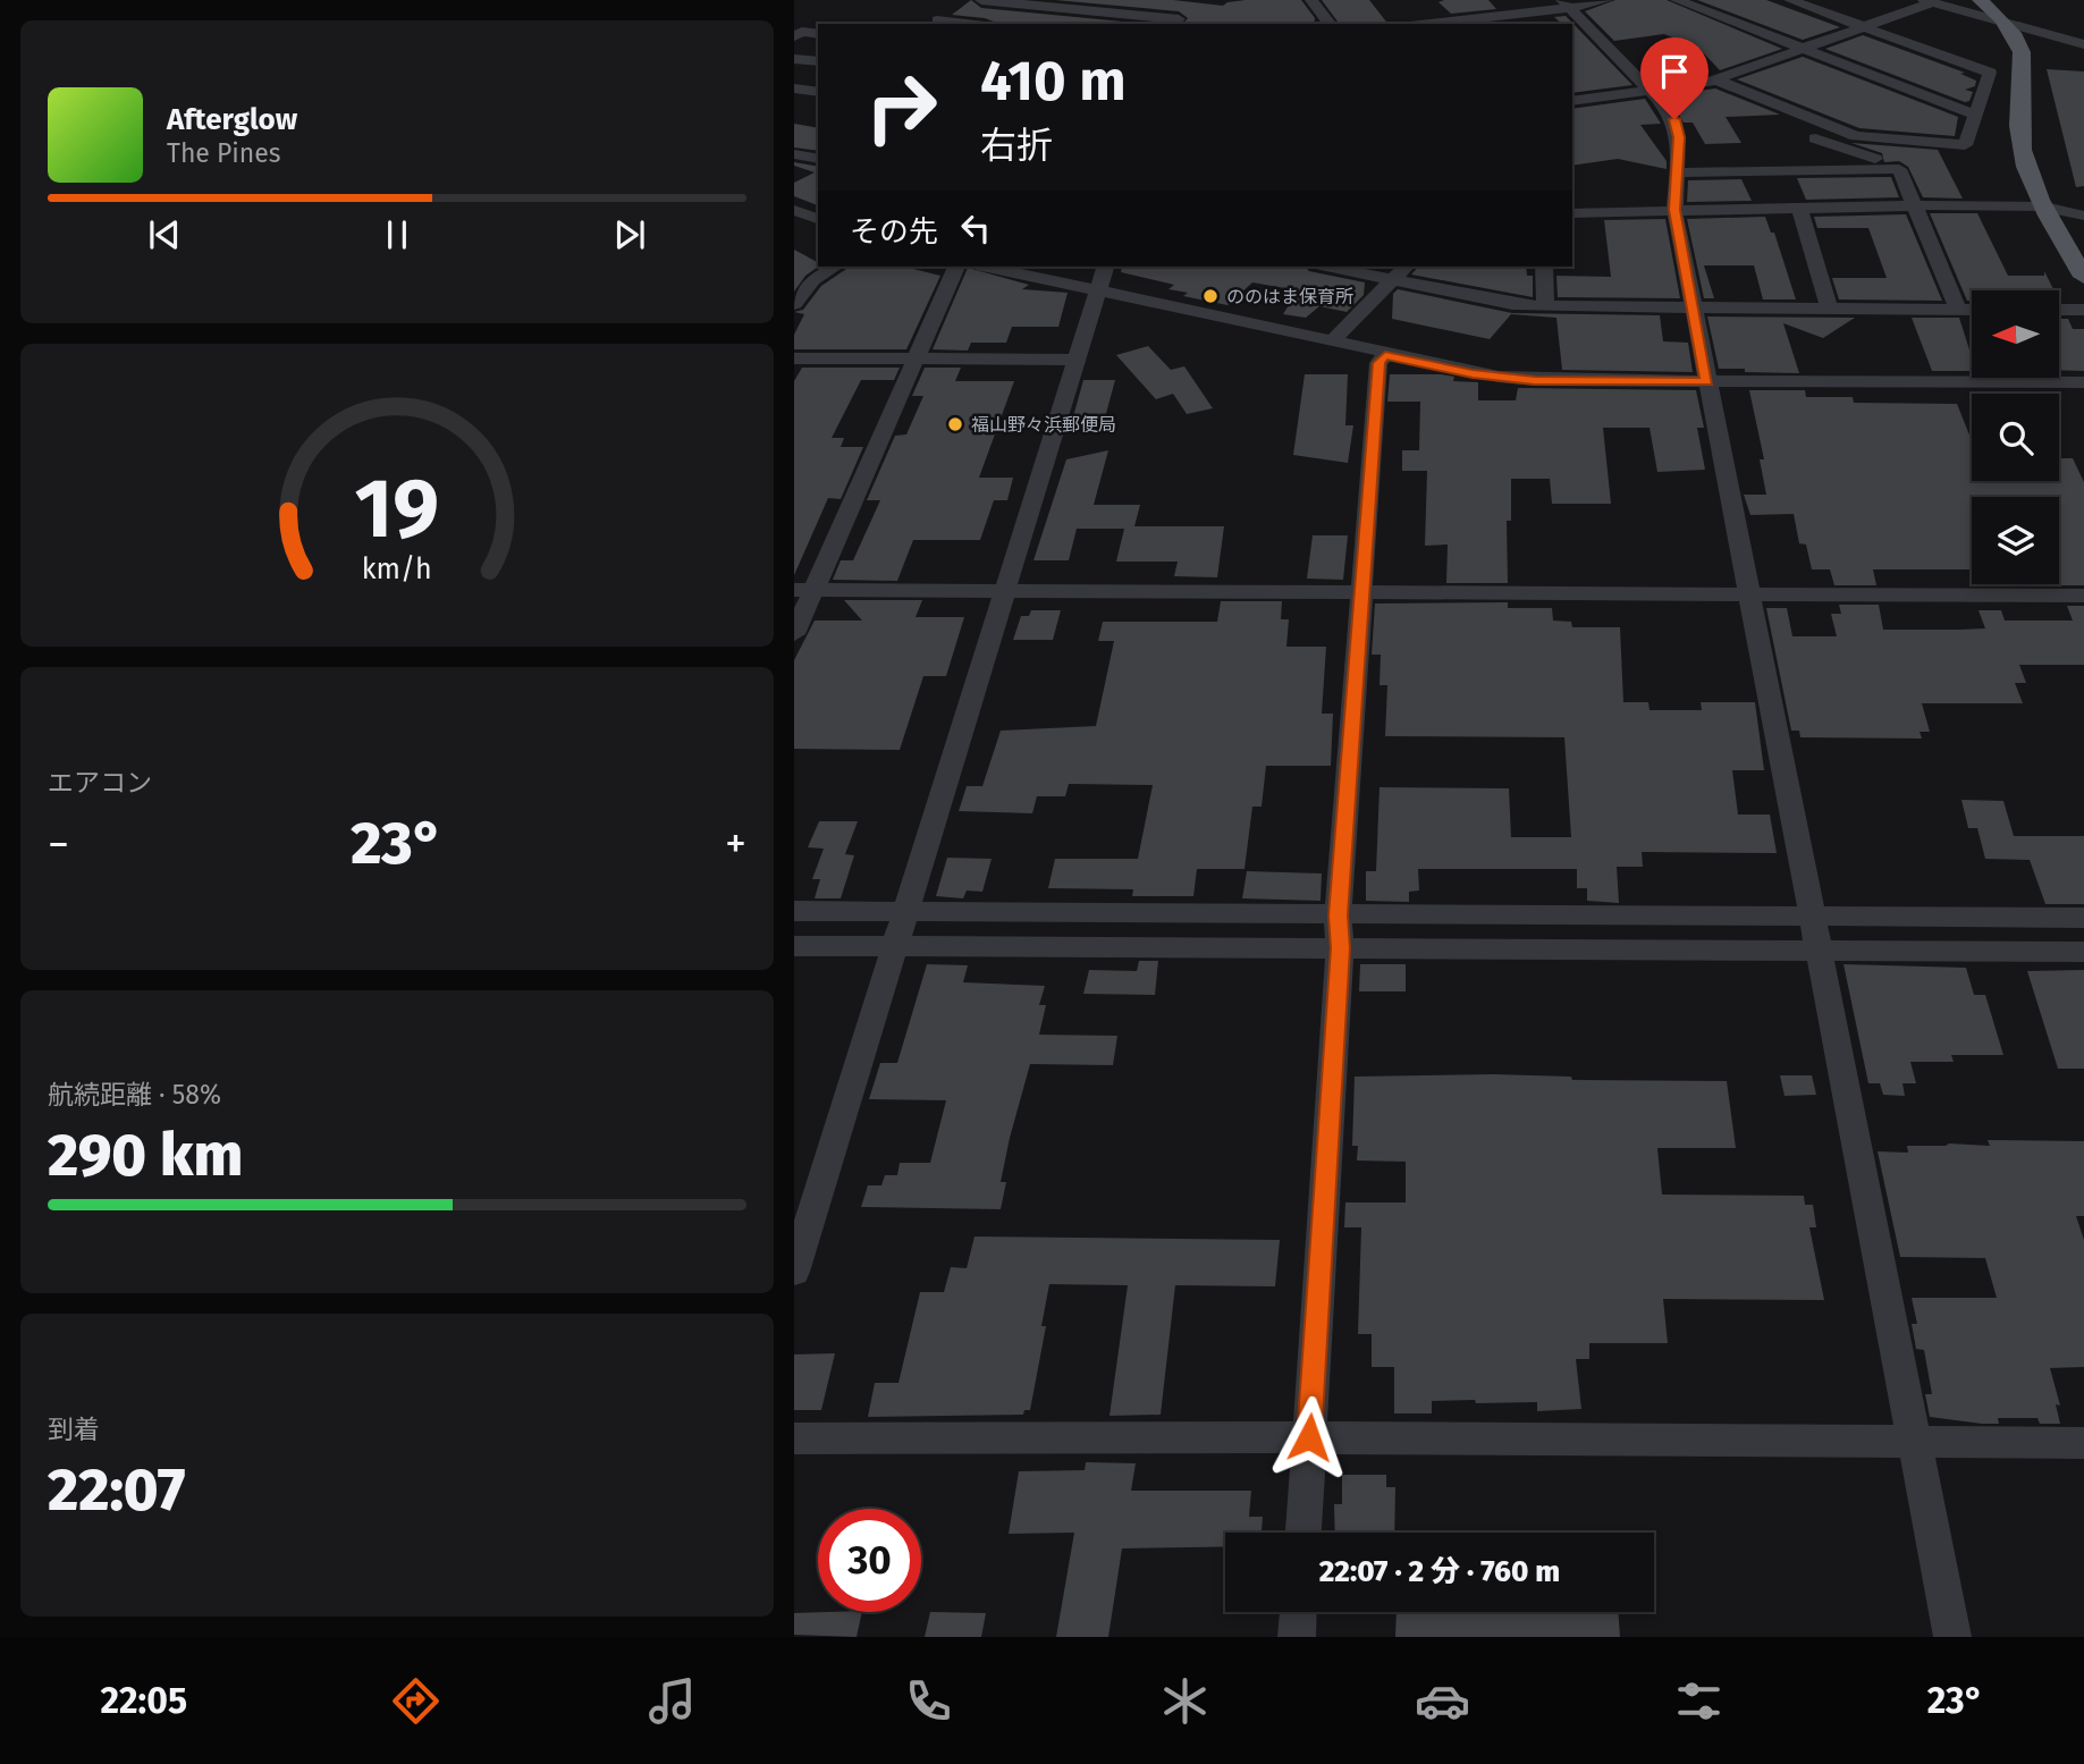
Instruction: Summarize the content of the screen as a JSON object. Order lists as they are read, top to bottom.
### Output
{
  "places": ["ののはま保育所", "福山野々浜郵便局"],
  "north": "left",
  "page": {
    "turn": ["410 m", "右折"],
    "song": ["Afterglow", "The Pines"],
    "then": "その先",
    "tile": [
      "エアコン",
      ["航続距離 · 58%", "290 km"],
      ["到着", "22:07"]
    ],
    "heat": ["−", "23°", "+"],
    "limit": "30",
    "trip": "22:07 · 2 分 · 760 m",
    "tabs": ["22:05", "23°"],
    "gauge": ["19", "km/h"]
  }
}
